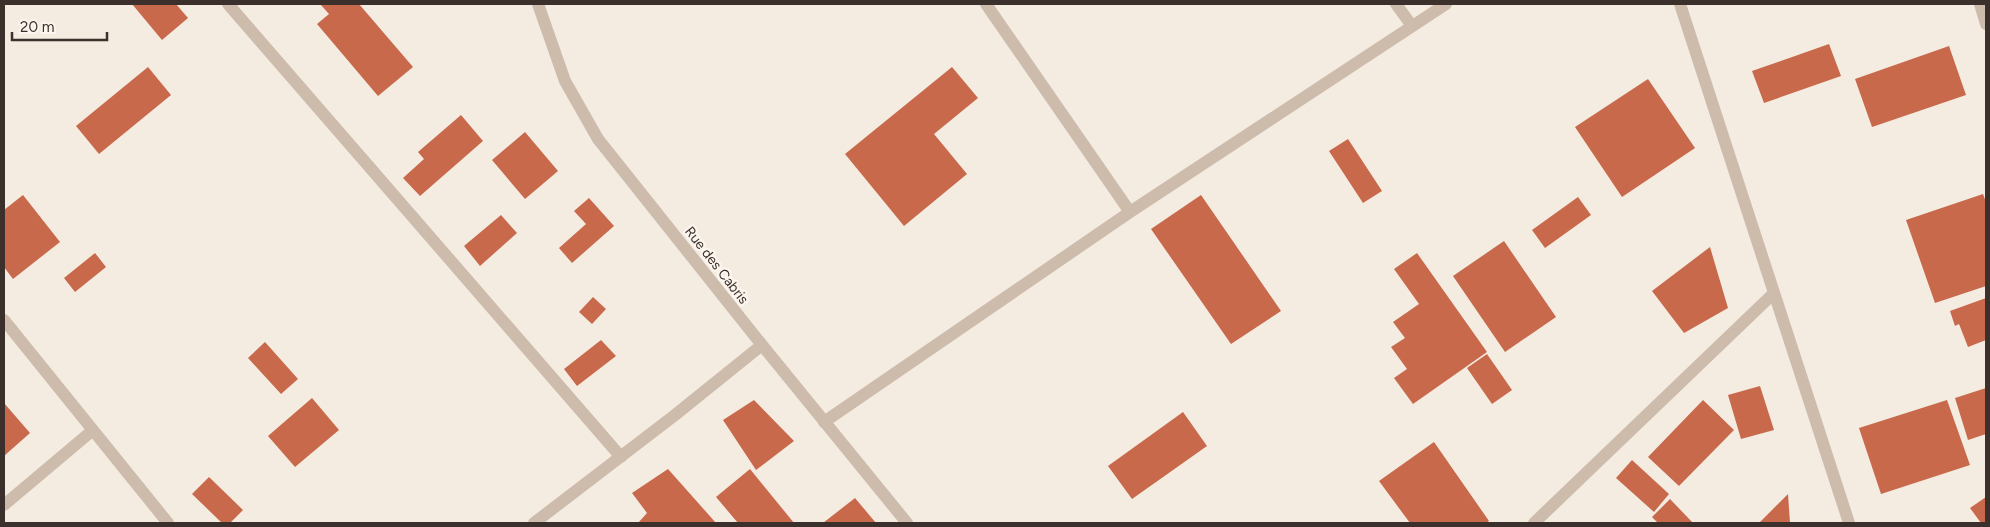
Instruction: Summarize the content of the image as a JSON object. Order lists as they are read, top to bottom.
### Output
{
  "streets": {
    "street": ["Rue des Cabris"]
  },
  "scale_bar": "20 m"
}
